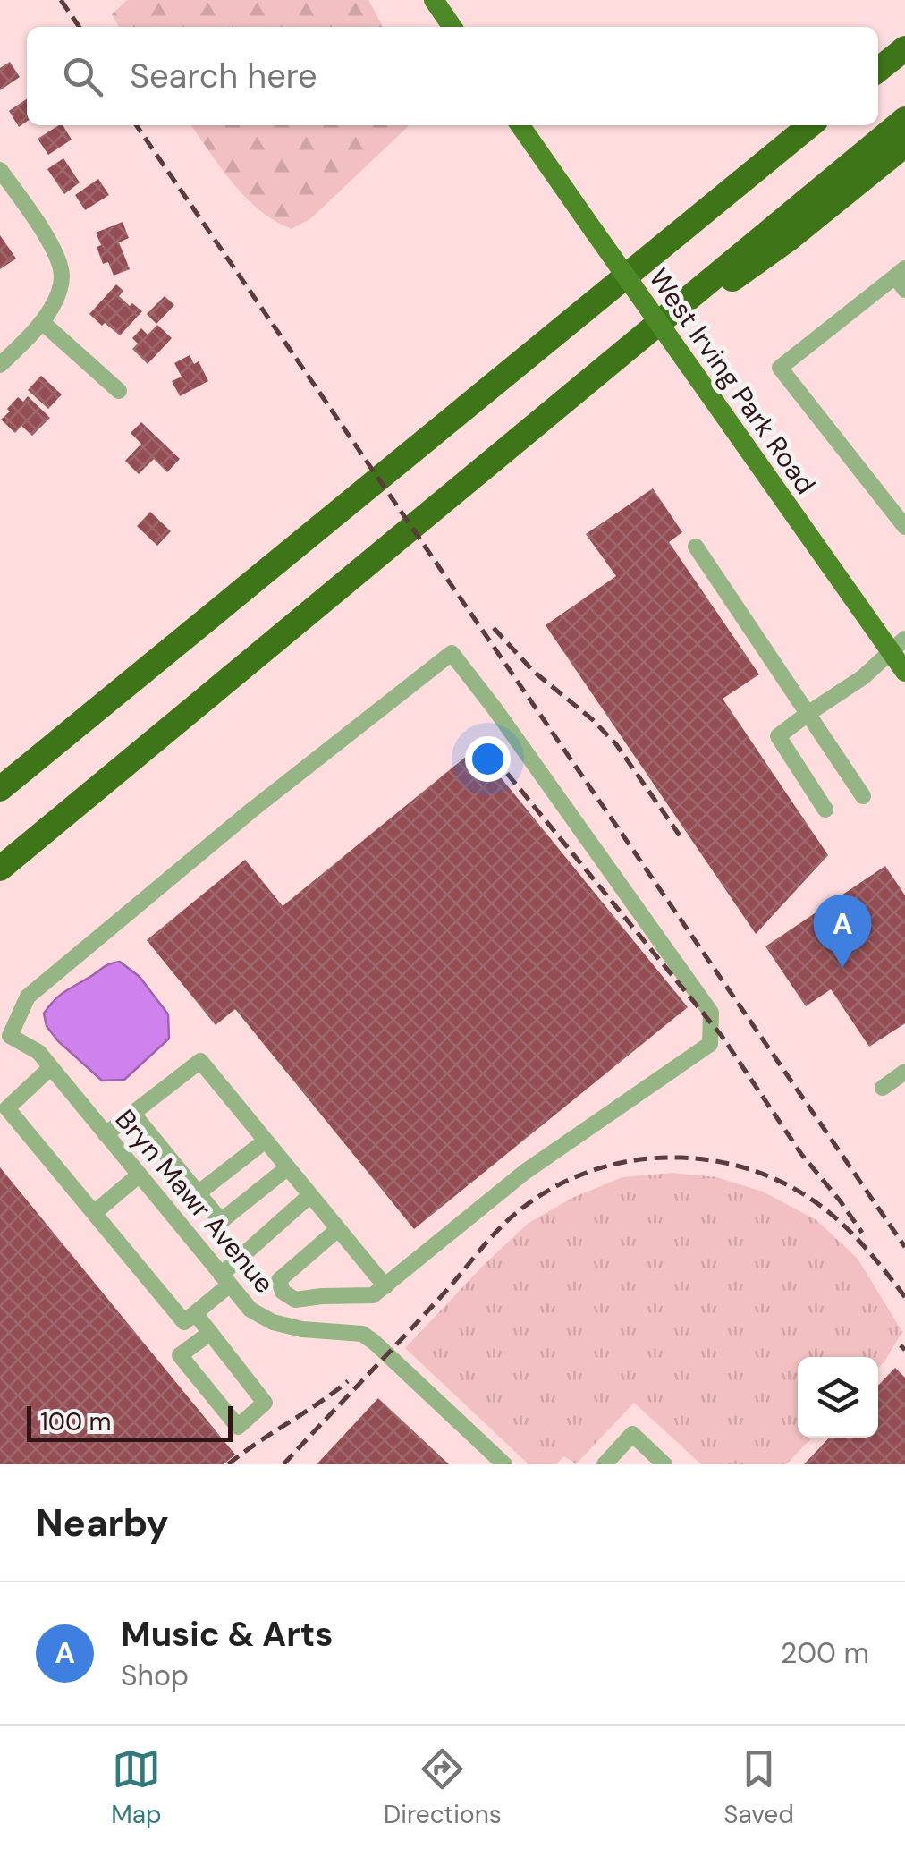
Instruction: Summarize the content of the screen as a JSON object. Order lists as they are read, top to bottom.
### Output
{
  "streets": {
    "main road": ["West Irving Park Road"],
    "street": ["Bryn Mawr Avenue"]
  },
  "scale_bar": "100 m",
  "page": {
    "search": "Search here",
    "pins": "A",
    "scale": "100 m",
    "heading": "Nearby",
    "list": [
      {
        "mark": "A",
        "name": "Music & Arts",
        "note": "Shop",
        "value": "200 m"
      }
    ],
    "nav": ["Map", "Directions", "Saved"]
  }
}
